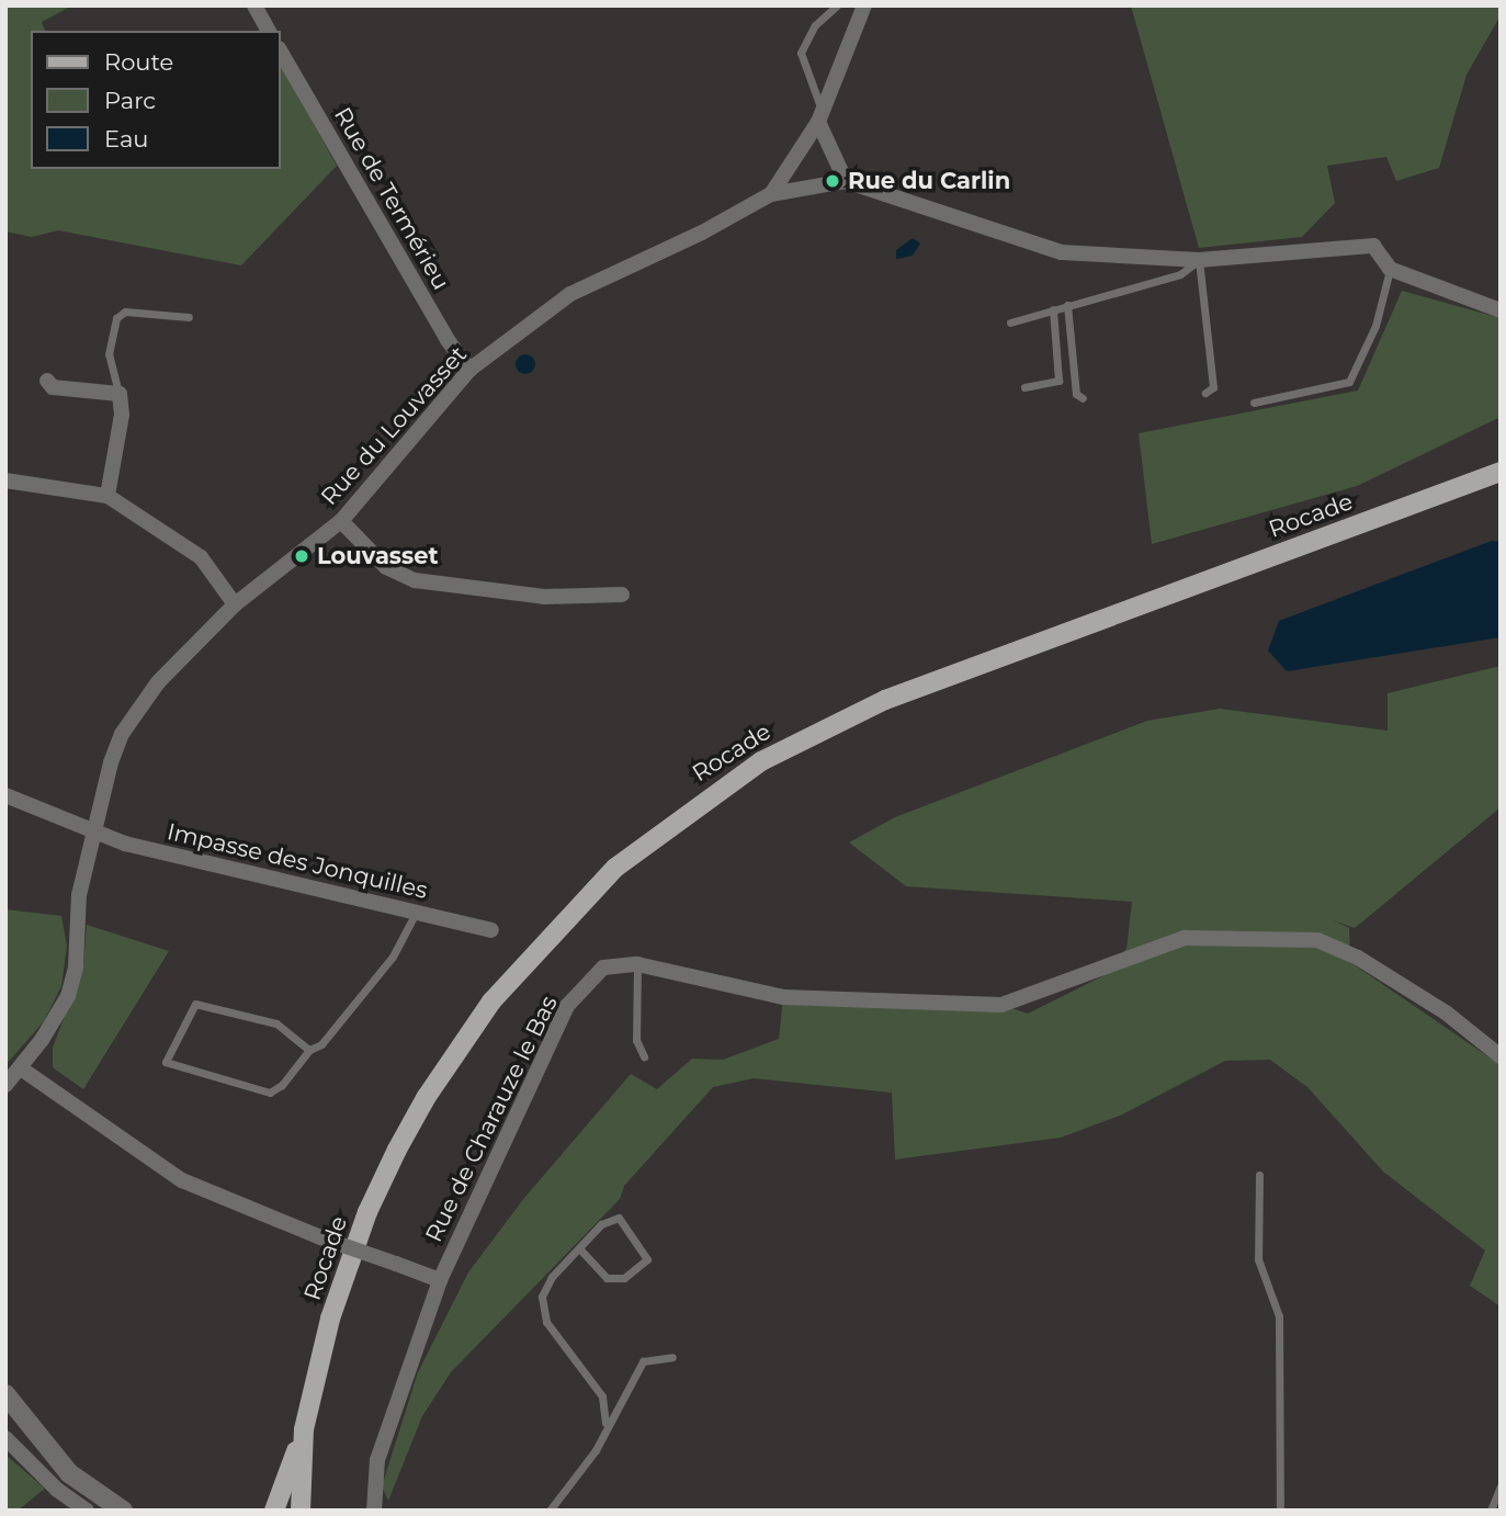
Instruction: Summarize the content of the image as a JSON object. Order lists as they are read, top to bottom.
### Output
{
  "streets": {
    "main road": ["Rocade"],
    "street": [
      "Rue de Termérieu",
      "Rue du Louvasset",
      "Impasse des Jonquilles",
      "Rue de Charauze le Bas"
    ]
  },
  "crossings": [
    ["Rue de Termérieu", "Rue du Louvasset"],
    ["Rue du Louvasset", "Impasse des Jonquilles"]
  ],
  "places": ["Rue du Carlin", "Louvasset"],
  "legend": ["Route", "Parc", "Eau"]
}
